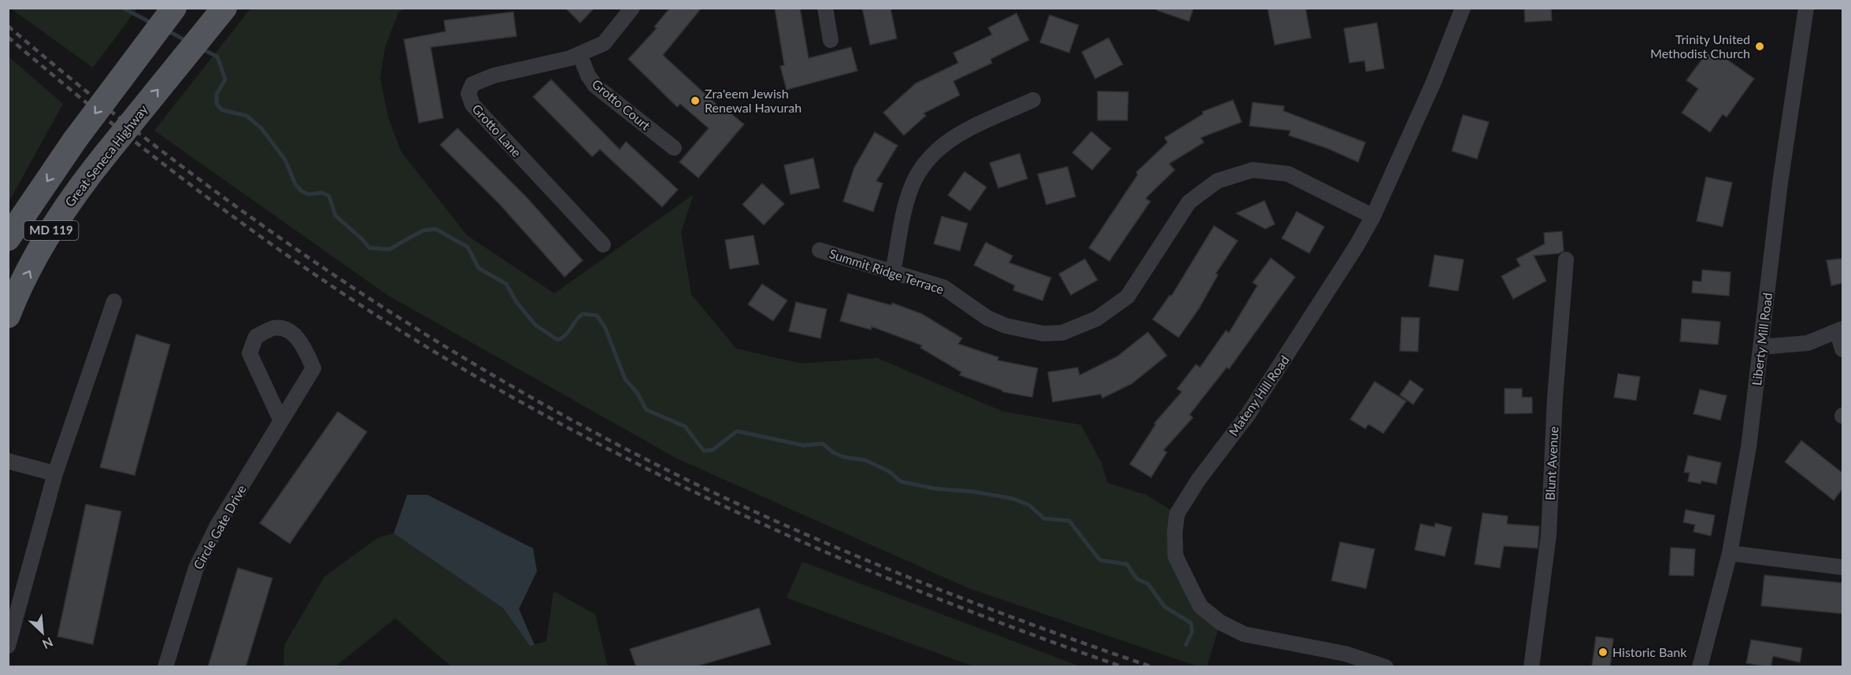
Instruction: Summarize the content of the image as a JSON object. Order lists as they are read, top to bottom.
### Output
{
  "streets": {
    "main road": ["Great Seneca Highway", "MD 119"],
    "street": [
      "Grotto Court",
      "Grotto Lane",
      "Summit Ridge Terrace",
      "Liberty Mill Road",
      "Mateny Hill Road",
      "Blunt Avenue",
      "Circle Gate Drive"
    ]
  },
  "crossings": [
    ["Grotto Court", "Grotto Lane"],
    ["Summit Ridge Terrace", "Mateny Hill Road"]
  ],
  "places": ["Trinity United Methodist Church", "Zra'eem Jewish Renewal Havurah", "Historic Bank"],
  "north": "bottom right"
}
